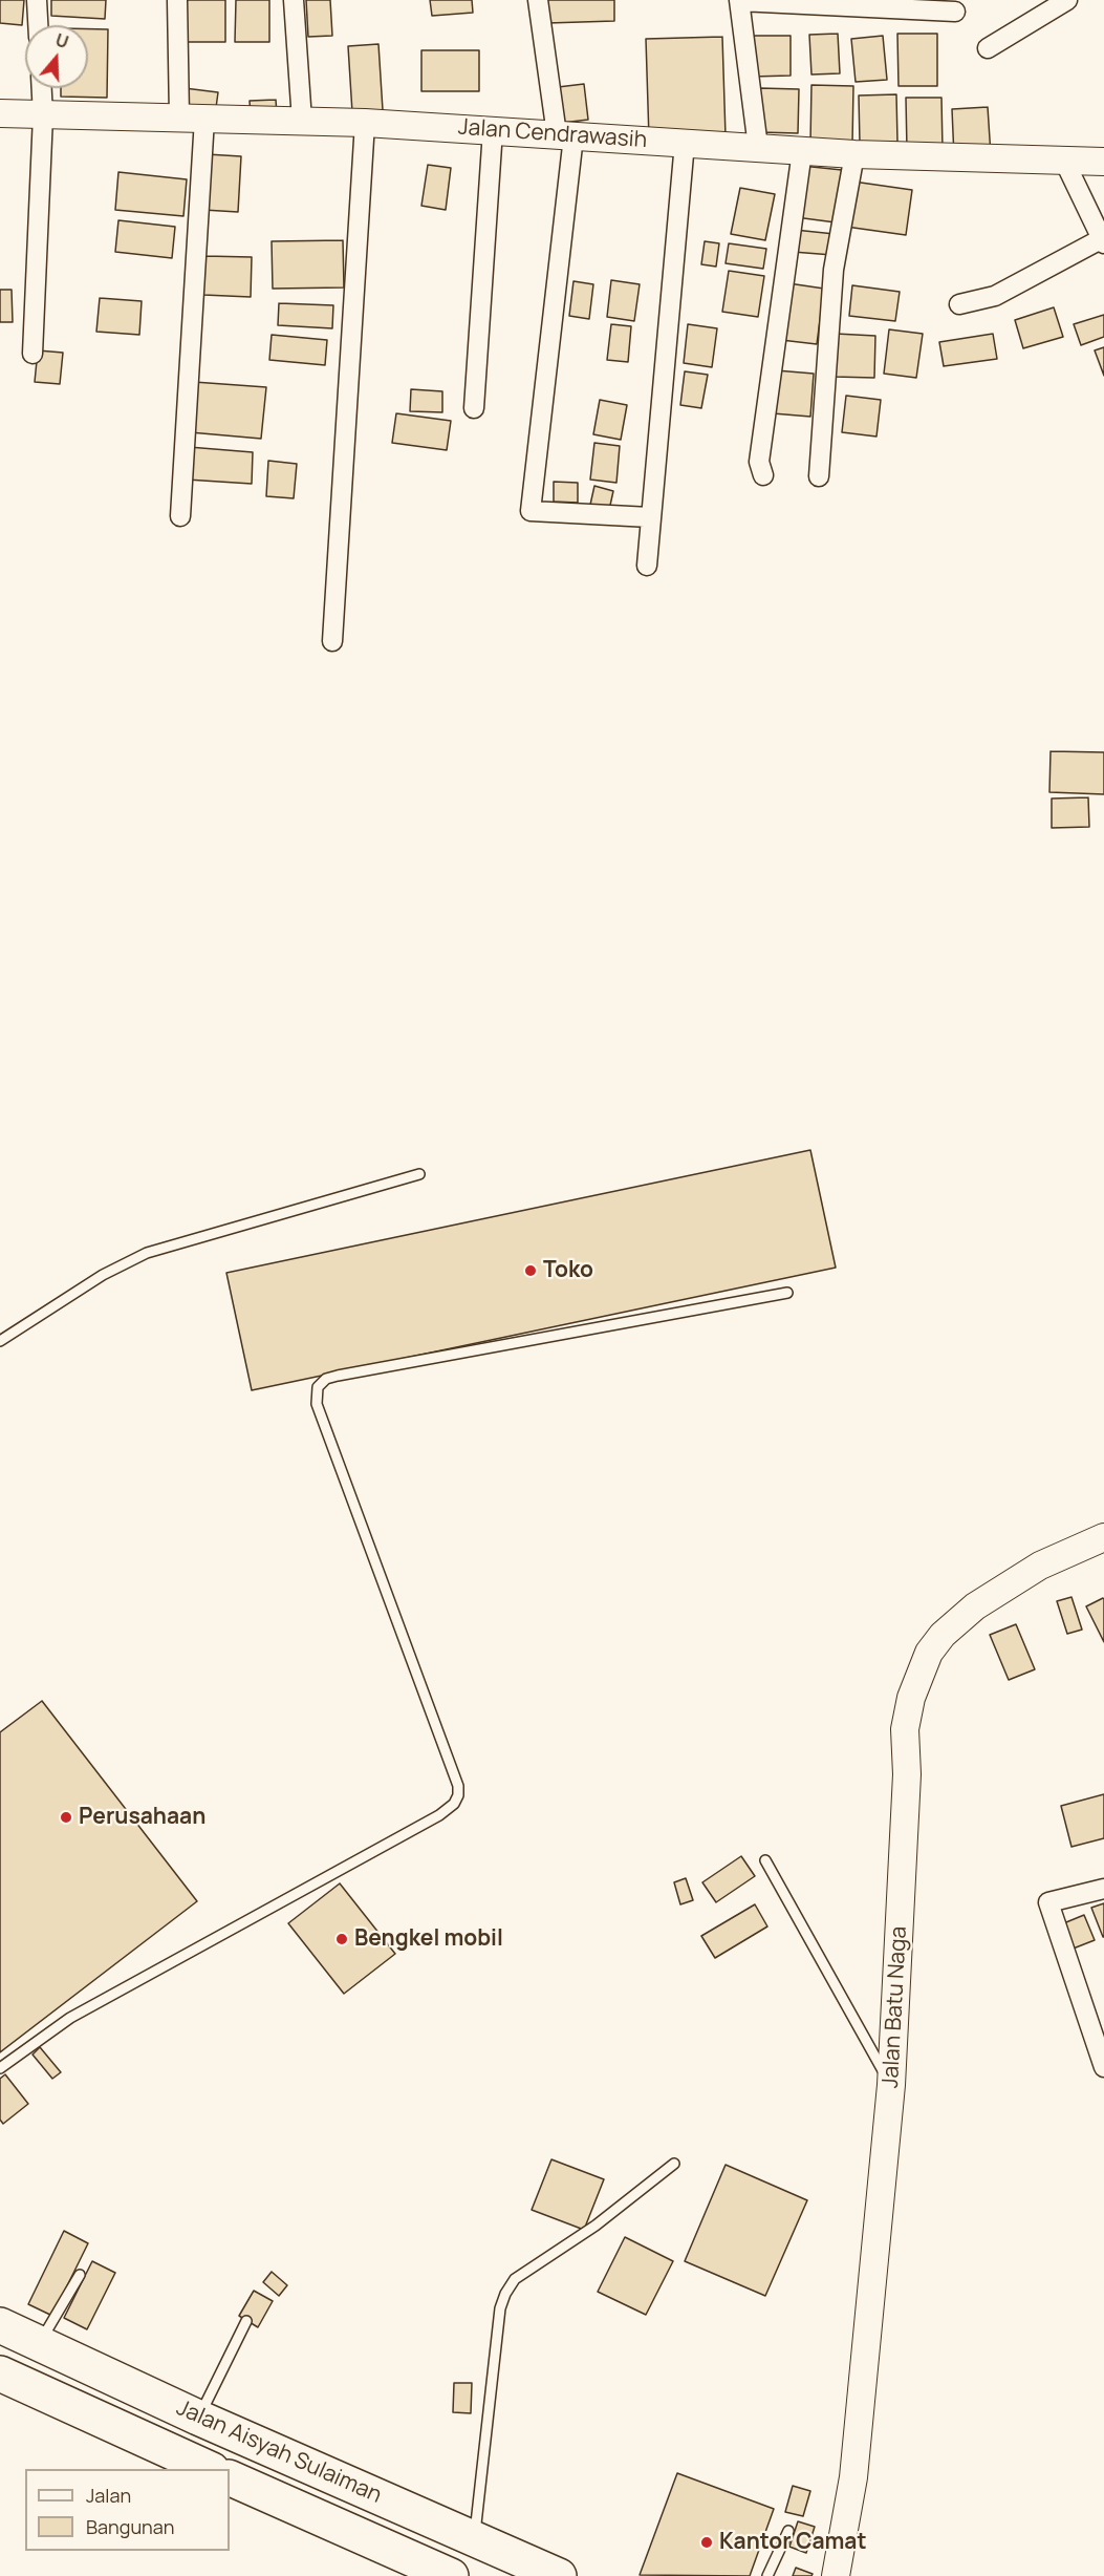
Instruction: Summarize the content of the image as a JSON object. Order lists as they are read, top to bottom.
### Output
{
  "streets": {
    "highway": ["Jalan Aisyah Sulaiman"],
    "street": ["Jalan Cendrawasih", "Jalan Batu Naga"]
  },
  "places": [
    "Toko",
    "Perusahaan",
    "Bengkel mobil",
    "Kantor Camat"
  ],
  "legend": ["Jalan", "Bangunan"],
  "north": "top"
}
